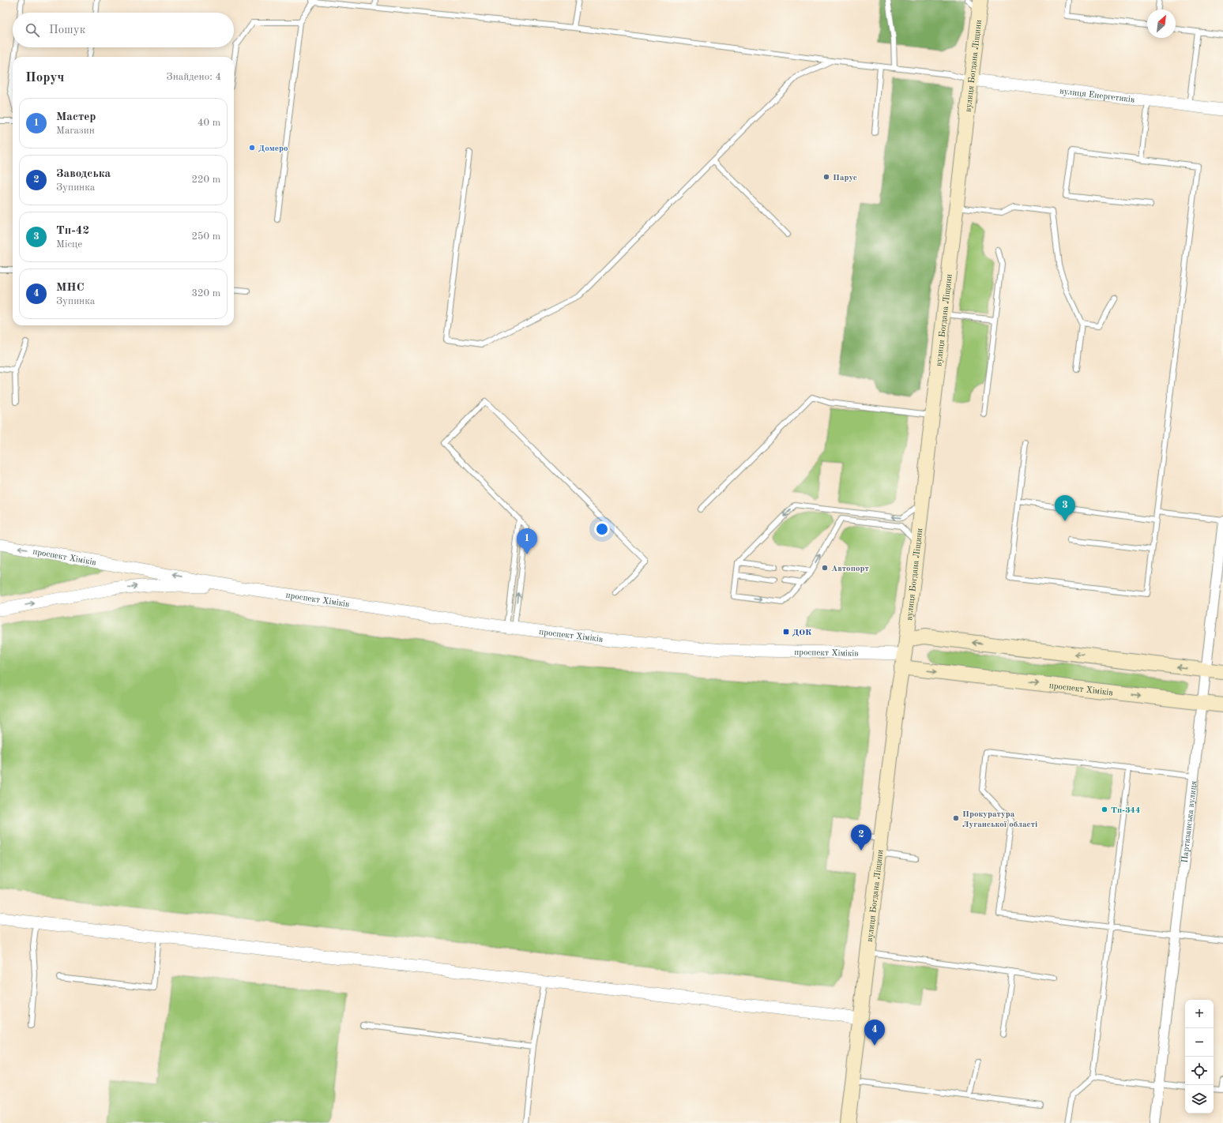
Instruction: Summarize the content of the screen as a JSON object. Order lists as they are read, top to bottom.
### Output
{
  "streets": {
    "main road": ["вулиця Богдана Ліщини", "проспект Хіміків"],
    "street": ["вулиця Енергетиків", "Партизанська вулиця"]
  },
  "crossings": [
    ["вулиця Богдана Ліщини", "вулиця Енергетиків"],
    ["вулиця Богдана Ліщини", "проспект Хіміків"],
    ["проспект Хіміків", "Партизанська вулиця"]
  ],
  "places": {
    "other": [
      "Домеро",
      "Парус",
      "Автопорт",
      "Тп-344",
      "Прокуратура Луганської області"
    ],
    "transit": ["ДОК"]
  },
  "north": "top right",
  "page": {
    "search": "Пошук",
    "heading": ["Поруч", "Знайдено: 4"],
    "list": [
      {
        "mark": "1",
        "name": "Мастер",
        "note": "Магазин",
        "value": "40 m"
      },
      {
        "mark": "2",
        "name": "Заводська",
        "note": "Зупинка",
        "value": "220 m"
      },
      {
        "mark": "3",
        "name": "Тп-42",
        "note": "Місце",
        "value": "250 m"
      },
      {
        "mark": "4",
        "name": "МНС",
        "note": "Зупинка",
        "value": "320 m"
      }
    ],
    "pins": [
      "3",
      "1",
      "2",
      "4"
    ],
    "map_buttons": ["+", "−"]
  }
}
